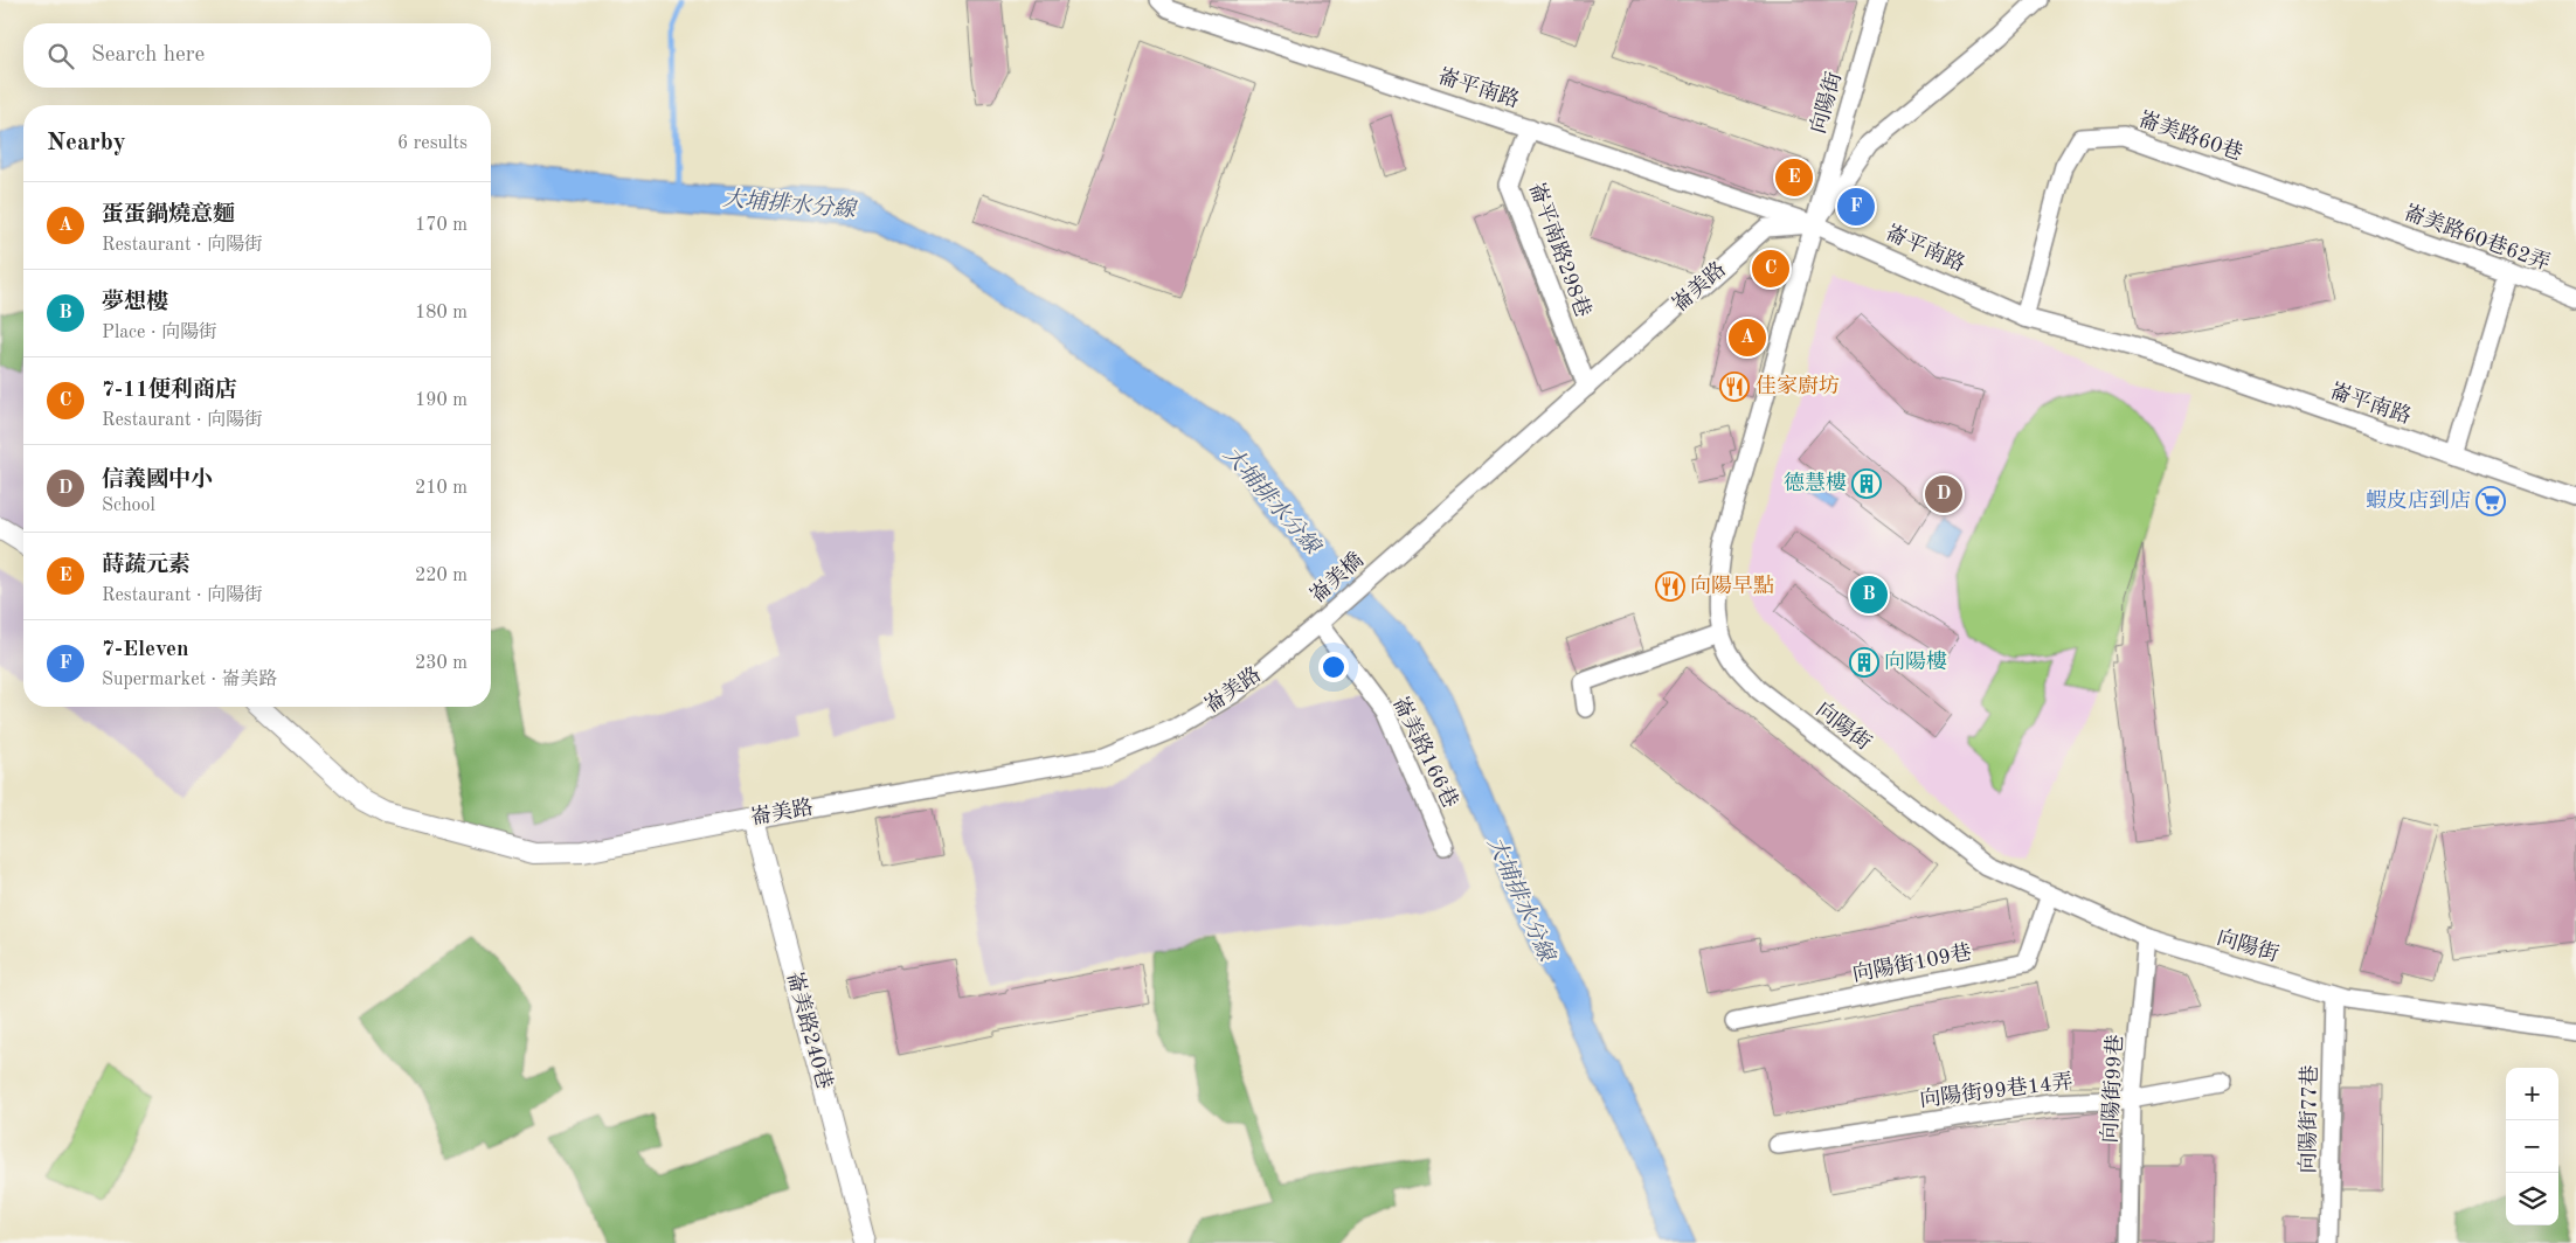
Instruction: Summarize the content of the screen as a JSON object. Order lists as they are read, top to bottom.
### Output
{
  "streets": {
    "street": [
      "崙平南路",
      "向陽街",
      "崙美路60巷",
      "崙美路60巷62弄",
      "崙平南路298巷",
      "崙美路",
      "崙美橋",
      "崙美路166巷",
      "向陽街109巷",
      "崙美路240巷",
      "向陽街99巷",
      "向陽街99巷14弄",
      "向陽街77巷"
    ]
  },
  "crossings": [
    ["崙平南路", "向陽街"],
    ["崙平南路", "崙美路60巷"],
    ["崙平南路", "崙平南路298巷"],
    ["崙平南路", "崙美路"],
    ["向陽街", "崙美路"],
    ["向陽街", "向陽街109巷"],
    ["向陽街", "向陽街99巷"],
    ["向陽街", "向陽街77巷"],
    ["崙美路60巷", "崙美路60巷62弄"],
    ["崙平南路298巷", "崙美路"],
    ["崙美路", "崙美橋"],
    ["崙美路", "崙美路166巷"],
    ["崙美路", "崙美路240巷"],
    ["崙美橋", "崙美路166巷"],
    ["向陽街99巷", "向陽街99巷14弄"]
  ],
  "water": ["大埔排水分線"],
  "places": {
    "restaurant": ["佳家廚坊", "向陽早點"],
    "building": ["德慧樓", "向陽樓"],
    "supermarket": ["蝦皮店到店"]
  },
  "page": {
    "search": "Search here",
    "heading": ["Nearby", "6 results"],
    "pins": [
      "E",
      "F",
      "C",
      "A",
      "D",
      "B"
    ],
    "list": [
      {
        "mark": "A",
        "name": "蛋蛋鍋燒意麵",
        "note": "Restaurant · 向陽街",
        "value": "170 m"
      },
      {
        "mark": "B",
        "name": "夢想樓",
        "note": "Place · 向陽街",
        "value": "180 m"
      },
      {
        "mark": "C",
        "name": "7-11便利商店",
        "note": "Restaurant · 向陽街",
        "value": "190 m"
      },
      {
        "mark": "D",
        "name": "信義國中小",
        "note": "School",
        "value": "210 m"
      },
      {
        "mark": "E",
        "name": "蒔蔬元素",
        "note": "Restaurant · 向陽街",
        "value": "220 m"
      },
      {
        "mark": "F",
        "name": "7-Eleven",
        "note": "Supermarket · 崙美路",
        "value": "230 m"
      }
    ],
    "map_buttons": ["+", "−"]
  }
}
